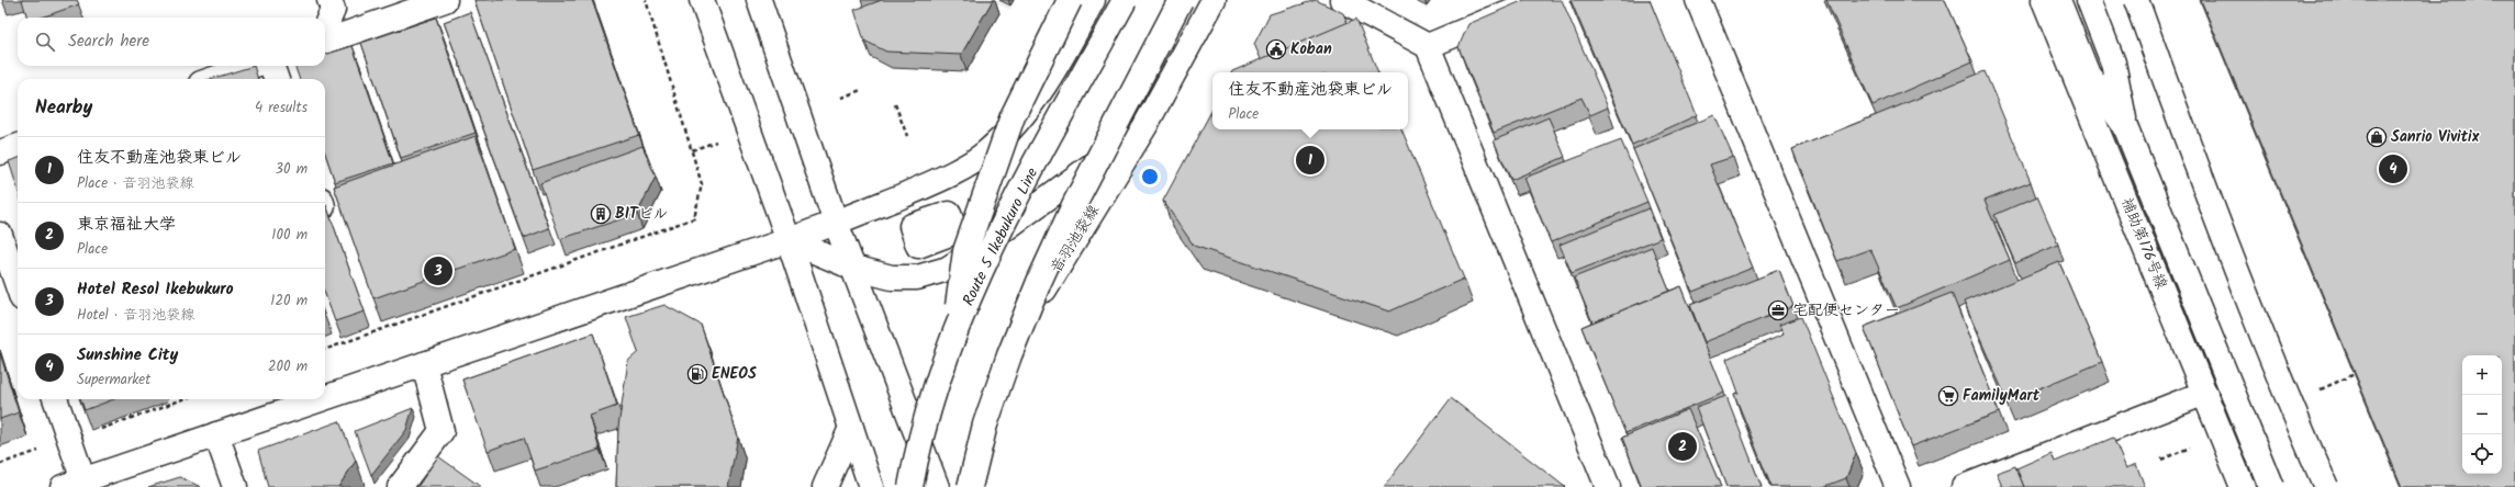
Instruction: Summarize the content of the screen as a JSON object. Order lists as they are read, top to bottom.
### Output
{
  "streets": {
    "main road": ["Route 5 Ikebukuro Line", "音羽池袋線", "補助第176号線"]
  },
  "places": {
    "public building": ["Koban"],
    "shop": ["Sanrio Vivitix"],
    "building": ["BITビル"],
    "office": ["宅配便センター"],
    "fuel station": ["ENEOS"],
    "supermarket": ["FamilyMart"]
  },
  "page": {
    "search": "Search here",
    "popup": ["住友不動産池袋東ビル", "Place"],
    "heading": ["Nearby", "4 results"],
    "list": [
      {
        "mark": "1",
        "name": "住友不動産池袋東ビル",
        "note": "Place · 音羽池袋線",
        "value": "30 m"
      },
      {
        "mark": "2",
        "name": "東京福祉大学",
        "note": "Place",
        "value": "100 m"
      },
      {
        "mark": "3",
        "name": "Hotel Resol Ikebukuro",
        "note": "Hotel · 音羽池袋線",
        "value": "120 m"
      },
      {
        "mark": "4",
        "name": "Sunshine City",
        "note": "Supermarket",
        "value": "200 m"
      }
    ],
    "pins": [
      "1",
      "4",
      "3",
      "2"
    ],
    "map_buttons": ["+", "−"]
  }
}
